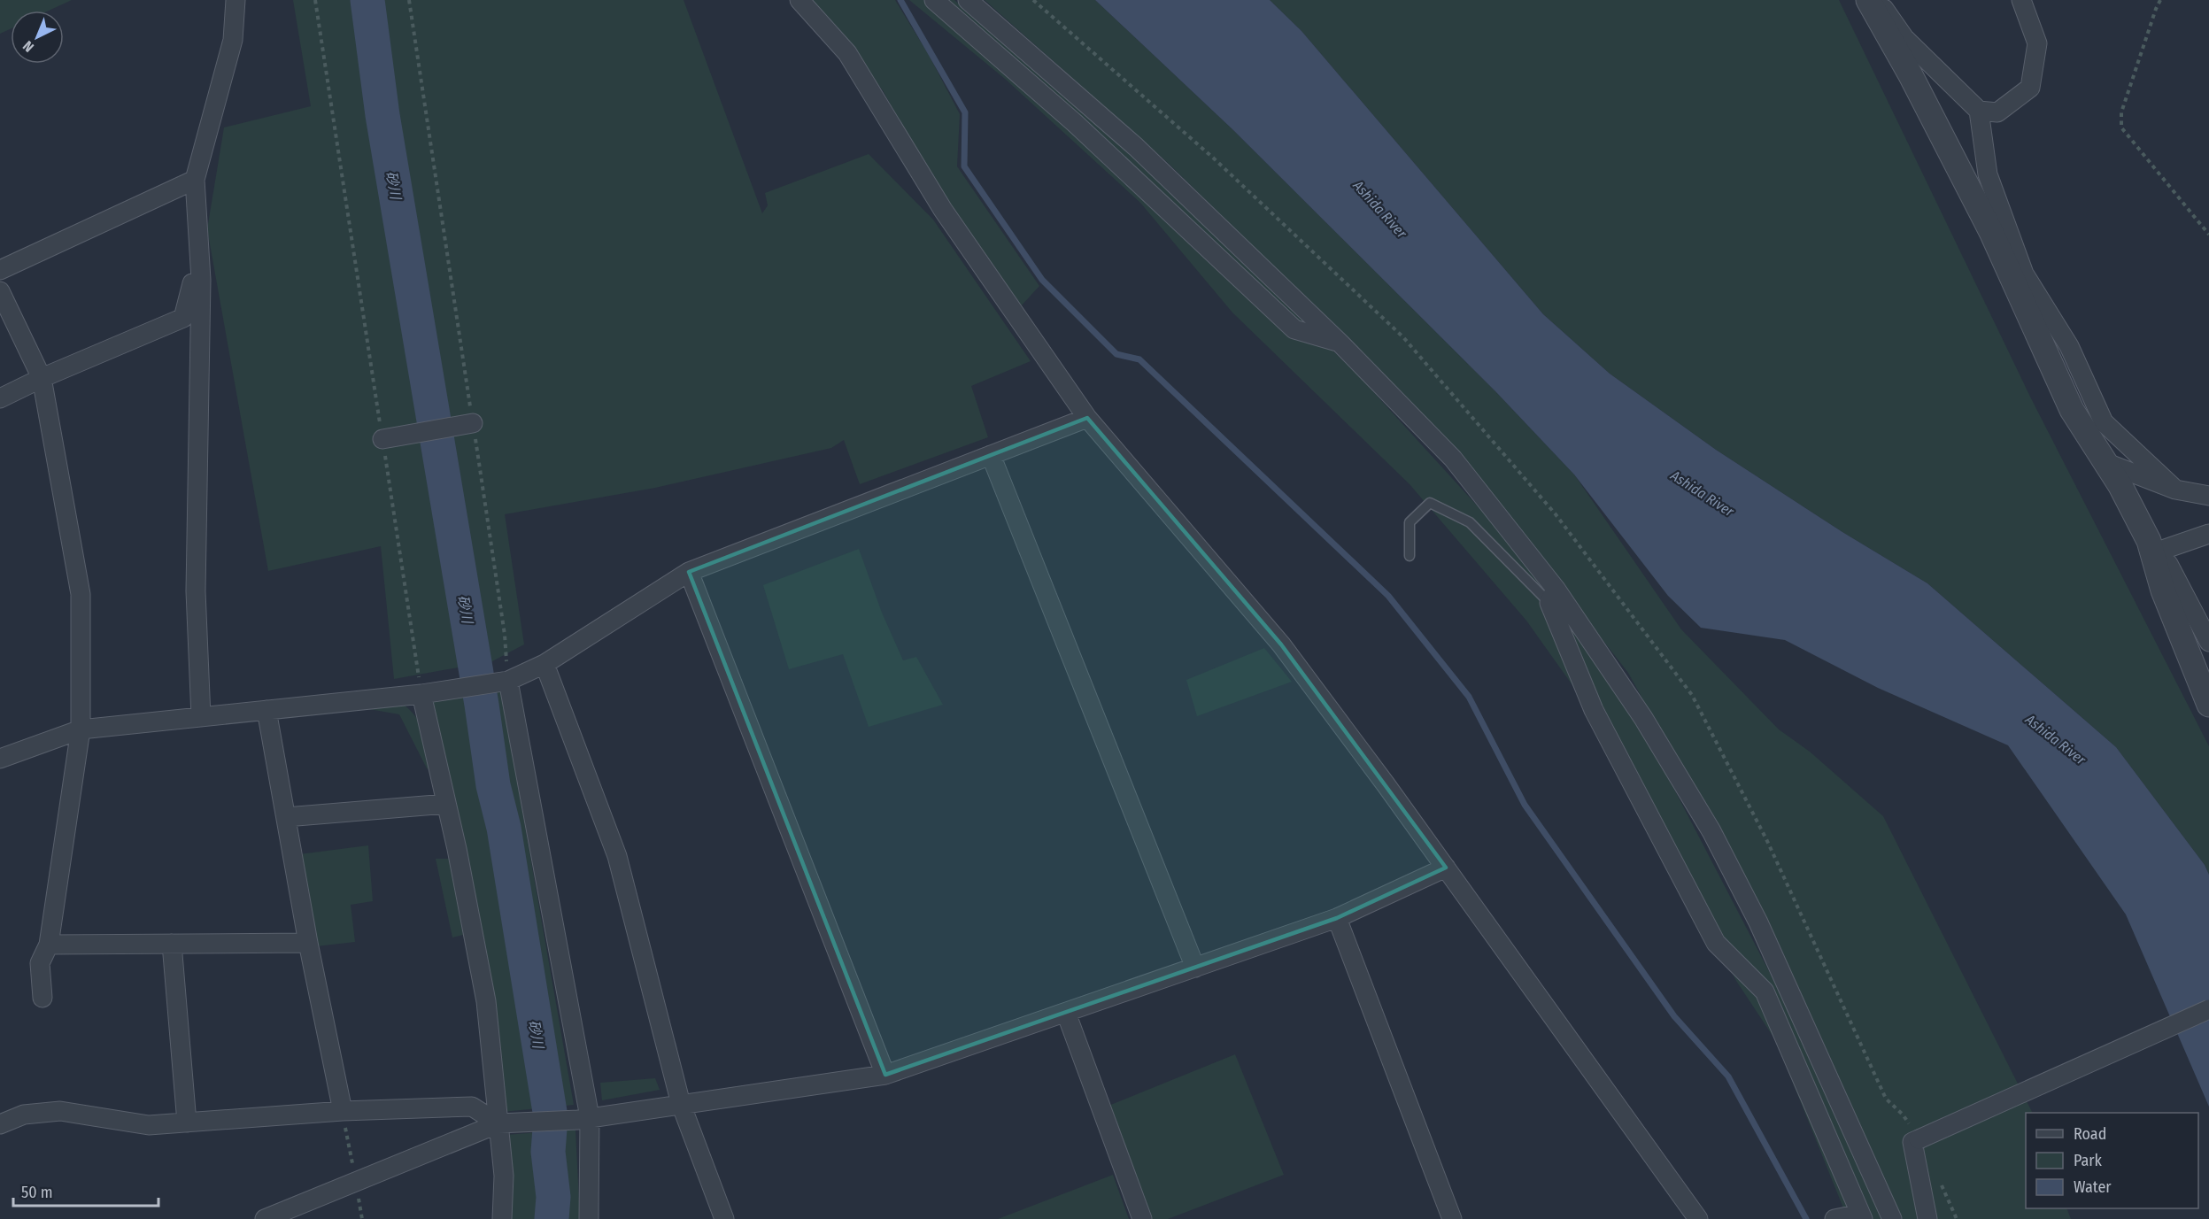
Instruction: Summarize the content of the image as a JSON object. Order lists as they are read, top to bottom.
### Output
{
  "water": ["砂川", "Ashida River"],
  "legend": ["Road", "Park", "Water"],
  "scale_bar": "50 m",
  "north": "bottom left"
}
